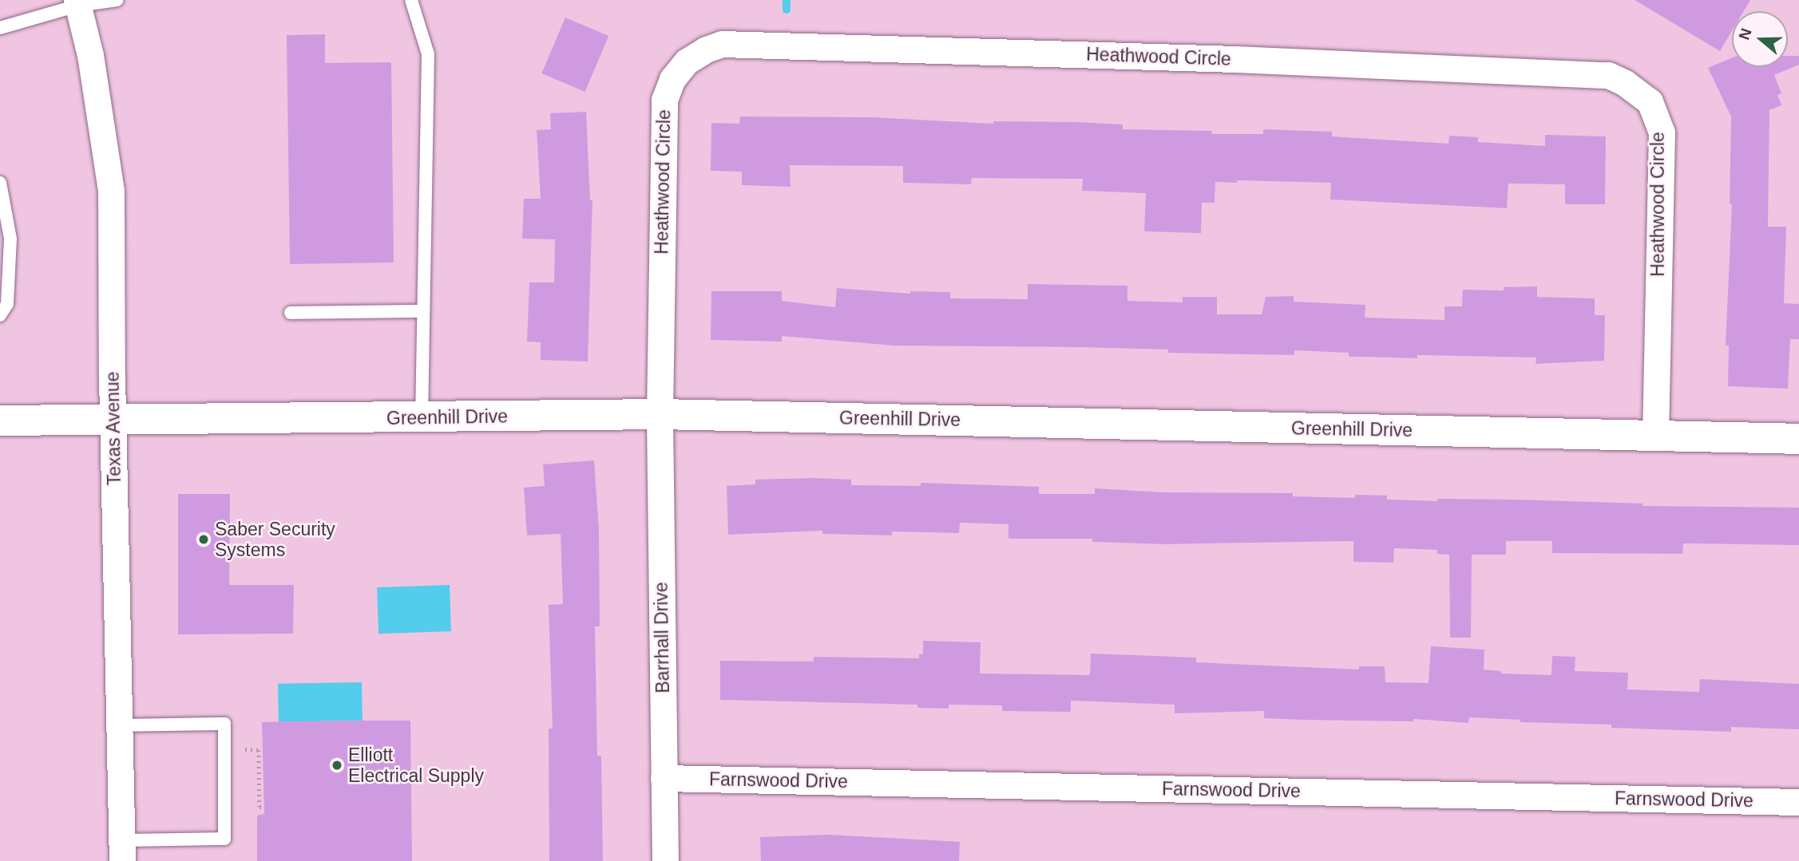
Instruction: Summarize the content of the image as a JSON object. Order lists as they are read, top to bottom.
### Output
{
  "streets": {
    "street": [
      "Heathwood Circle",
      "Greenhill Drive",
      "Texas Avenue",
      "Barrhall Drive",
      "Farnswood Drive"
    ]
  },
  "crossings": [
    ["Heathwood Circle", "Greenhill Drive"],
    ["Heathwood Circle", "Barrhall Drive"],
    ["Greenhill Drive", "Texas Avenue"],
    ["Greenhill Drive", "Barrhall Drive"],
    ["Barrhall Drive", "Farnswood Drive"]
  ],
  "places": ["Saber Security Systems", "Elliott Electrical Supply"],
  "north": "left"
}
